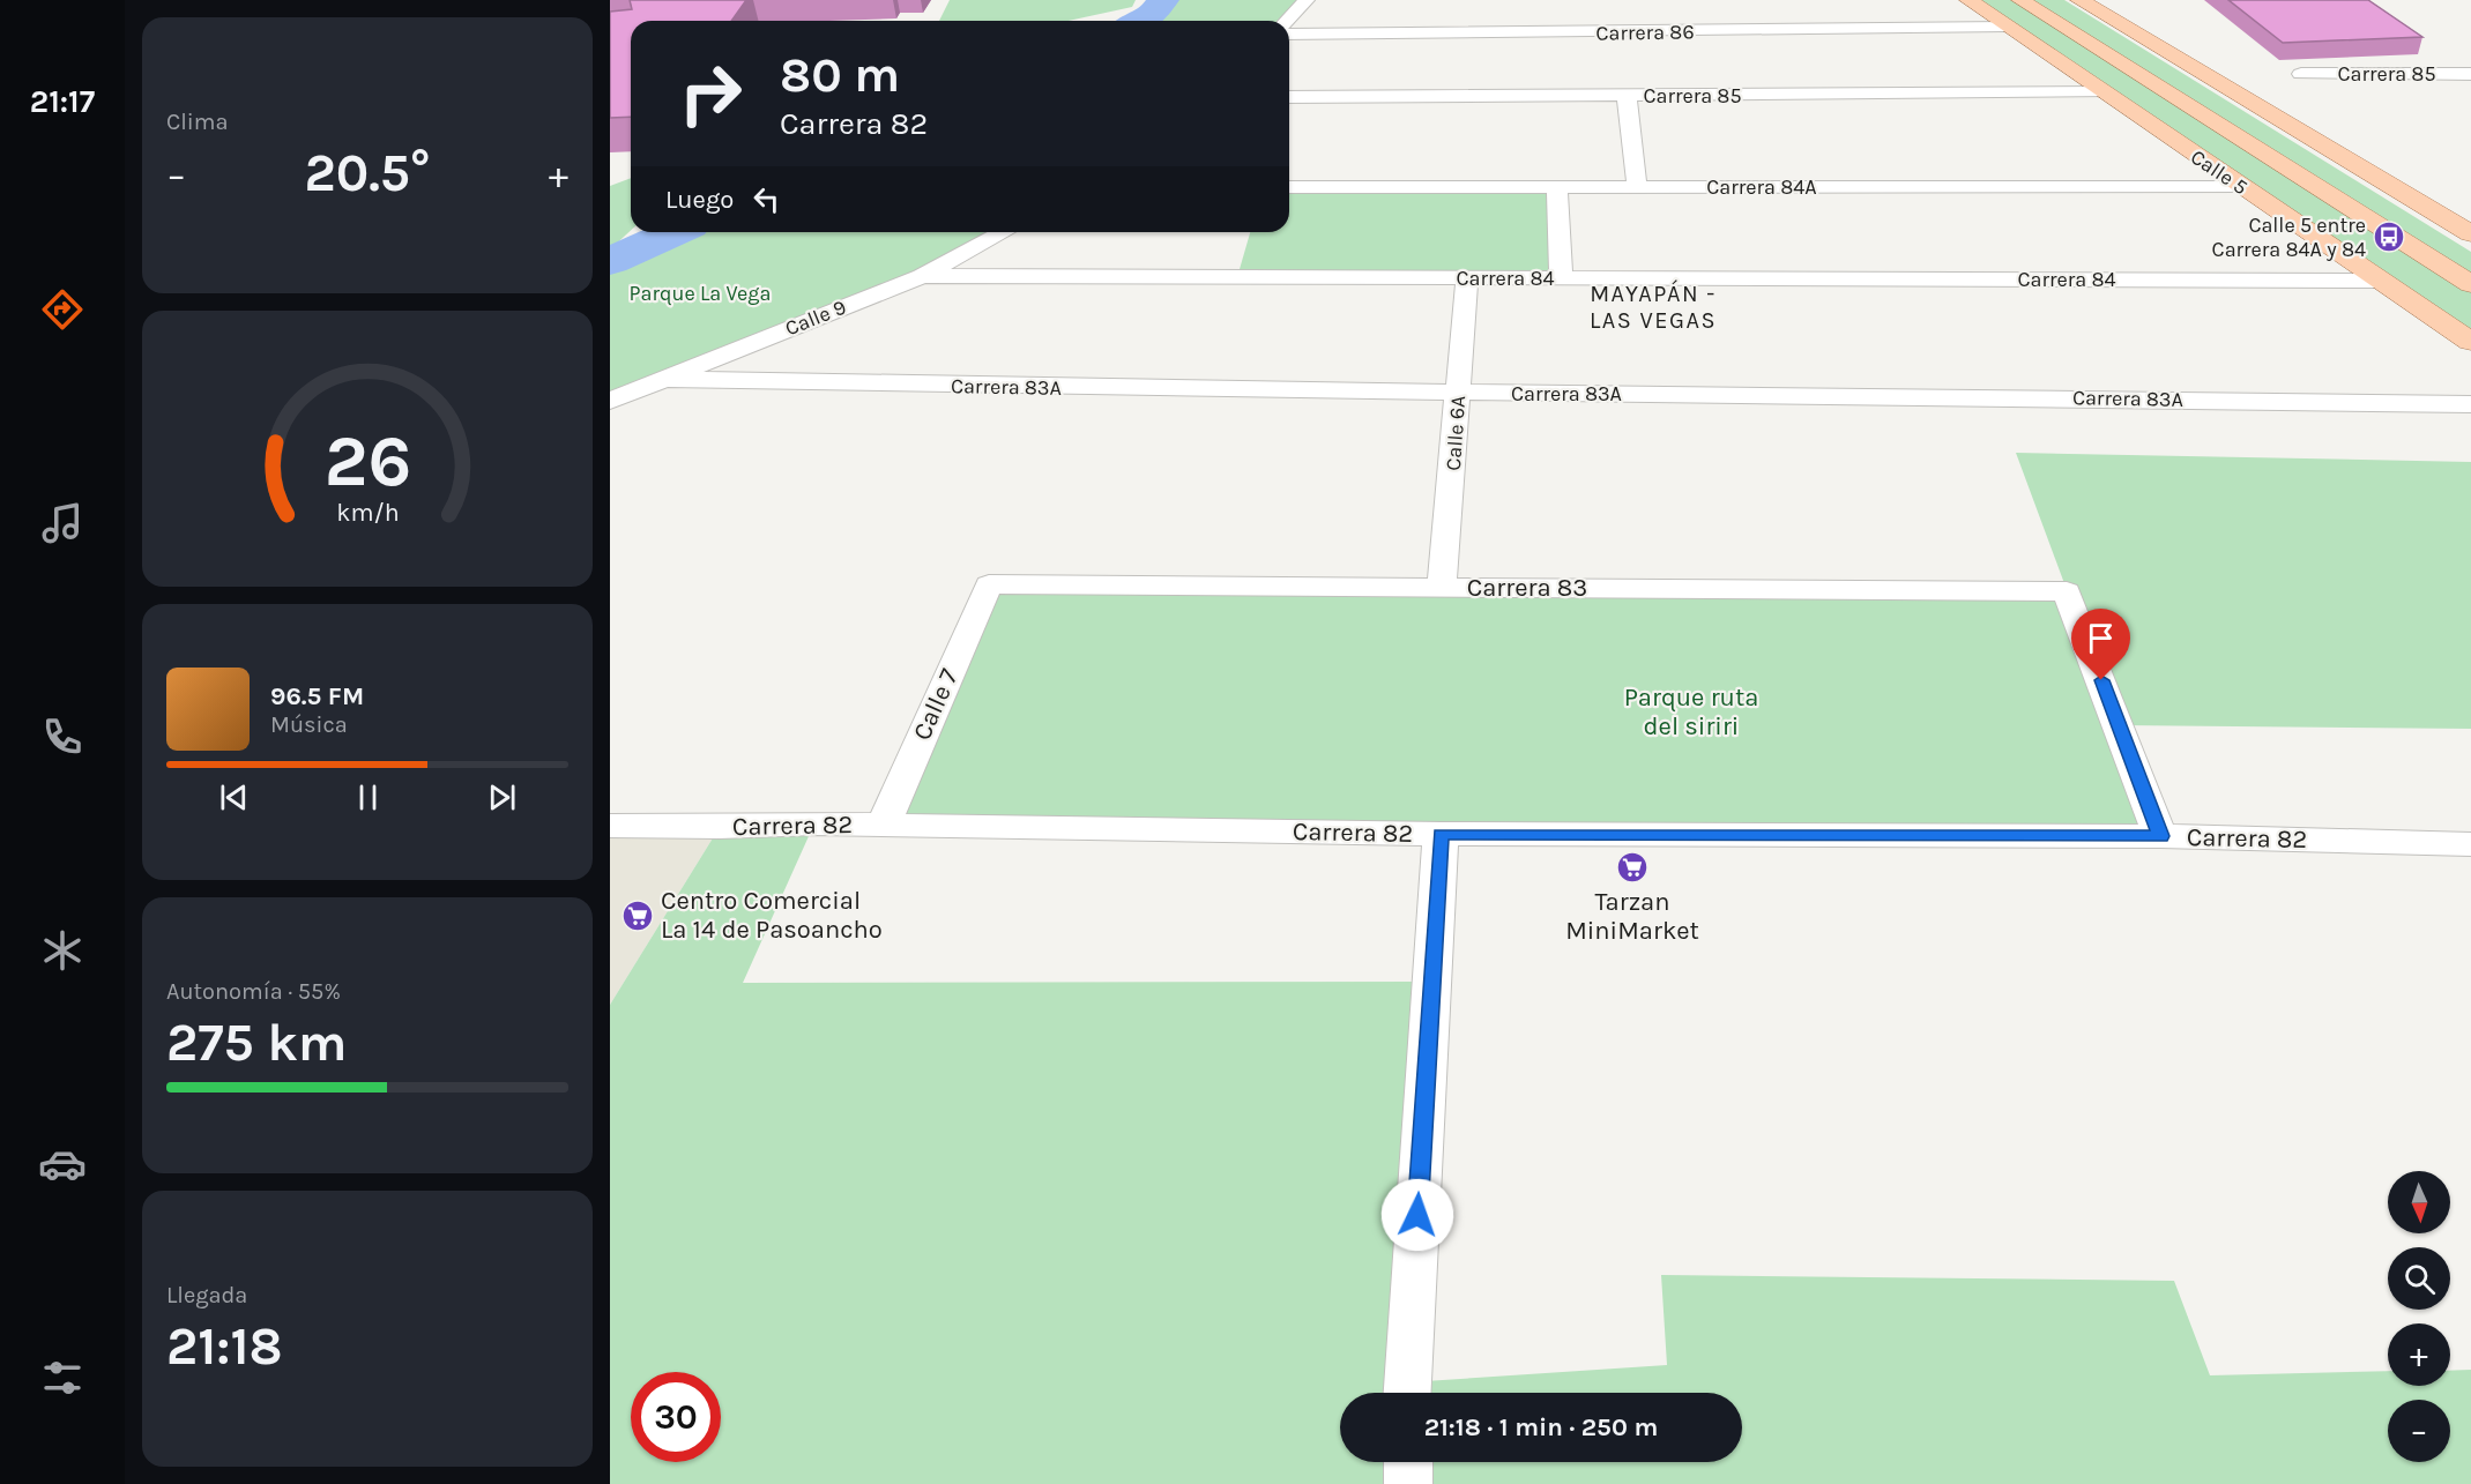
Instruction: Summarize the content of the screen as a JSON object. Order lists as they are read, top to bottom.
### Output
{
  "streets": {
    "main road": ["Calle 5"],
    "street": [
      "Carrera 86",
      "Carrera 85",
      "Carrera 84A",
      "Carrera 84",
      "Calle 9",
      "Carrera 83A",
      "Calle 6A",
      "Carrera 83",
      "Calle 7",
      "Carrera 82"
    ]
  },
  "crossings": [
    ["Carrera 86", "Calle 5"],
    ["Carrera 85", "Calle 5"],
    ["Calle 5", "Carrera 84A"],
    ["Calle 5", "Carrera 84"],
    ["Carrera 84", "Calle 9"],
    ["Carrera 84", "Calle 6A"],
    ["Calle 9", "Carrera 83A"],
    ["Carrera 83A", "Calle 6A"],
    ["Calle 6A", "Carrera 83"],
    ["Carrera 83", "Calle 7"],
    ["Carrera 83", "Carrera 82"],
    ["Calle 7", "Carrera 82"]
  ],
  "districts": ["MAYAPÁN - LAS VEGAS"],
  "parks": ["Parque La Vega", "Parque ruta del siriri"],
  "places": {
    "bus stop": ["Calle 5 entre Carrera 84A y 84"],
    "supermarket": ["Tarzan MiniMarket", "Centro Comercial La 14 de Pasoancho"]
  },
  "north": "bottom",
  "page": {
    "tabs": "21:17",
    "tile": [
      "Clima",
      ["Autonomía · 55%", "275 km"],
      ["Llegada", "21:18"]
    ],
    "turn": ["80 m", "Carrera 82"],
    "heat": ["−", "20.5°", "+"],
    "then": "Luego",
    "song": ["96.5 FM", "Música"],
    "map_buttons": ["+", "−"],
    "limit": "30",
    "trip": "21:18 · 1 min · 250 m",
    "gauge": ["26", "km/h"]
  }
}
